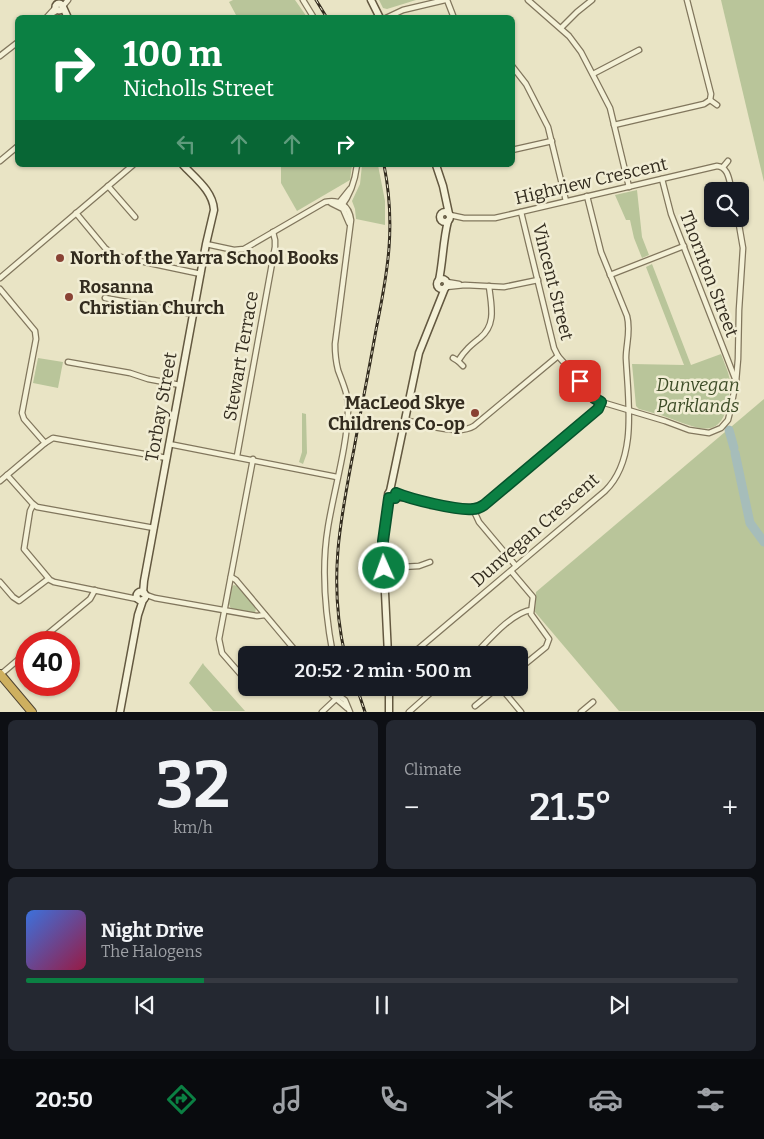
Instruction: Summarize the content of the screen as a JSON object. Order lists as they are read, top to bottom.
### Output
{
  "streets": {
    "street": [
      "Highview Crescent",
      "Thornton Street",
      "Vincent Street",
      "Stewart Terrace",
      "Torbay Street",
      "Dunvegan Crescent"
    ]
  },
  "crossings": [
    ["Highview Crescent", "Thornton Street"],
    ["Highview Crescent", "Vincent Street"],
    ["Highview Crescent", "Dunvegan Crescent"],
    ["Thornton Street", "Vincent Street"],
    ["Vincent Street", "Dunvegan Crescent"]
  ],
  "parks": ["Dunvegan Parklands"],
  "places": ["North of the Yarra School Books", "Rosanna Christian Church", "MacLeod Skye Childrens Co-op"],
  "page": {
    "turn": ["100 m", "Nicholls Street"],
    "limit": "40",
    "trip": "20:52 · 2 min · 500 m",
    "tile": [
      ["32", "km/h"],
      "Climate"
    ],
    "heat": ["−", "21.5°", "+"],
    "song": ["Night Drive", "The Halogens"],
    "tabs": "20:50"
  }
}
